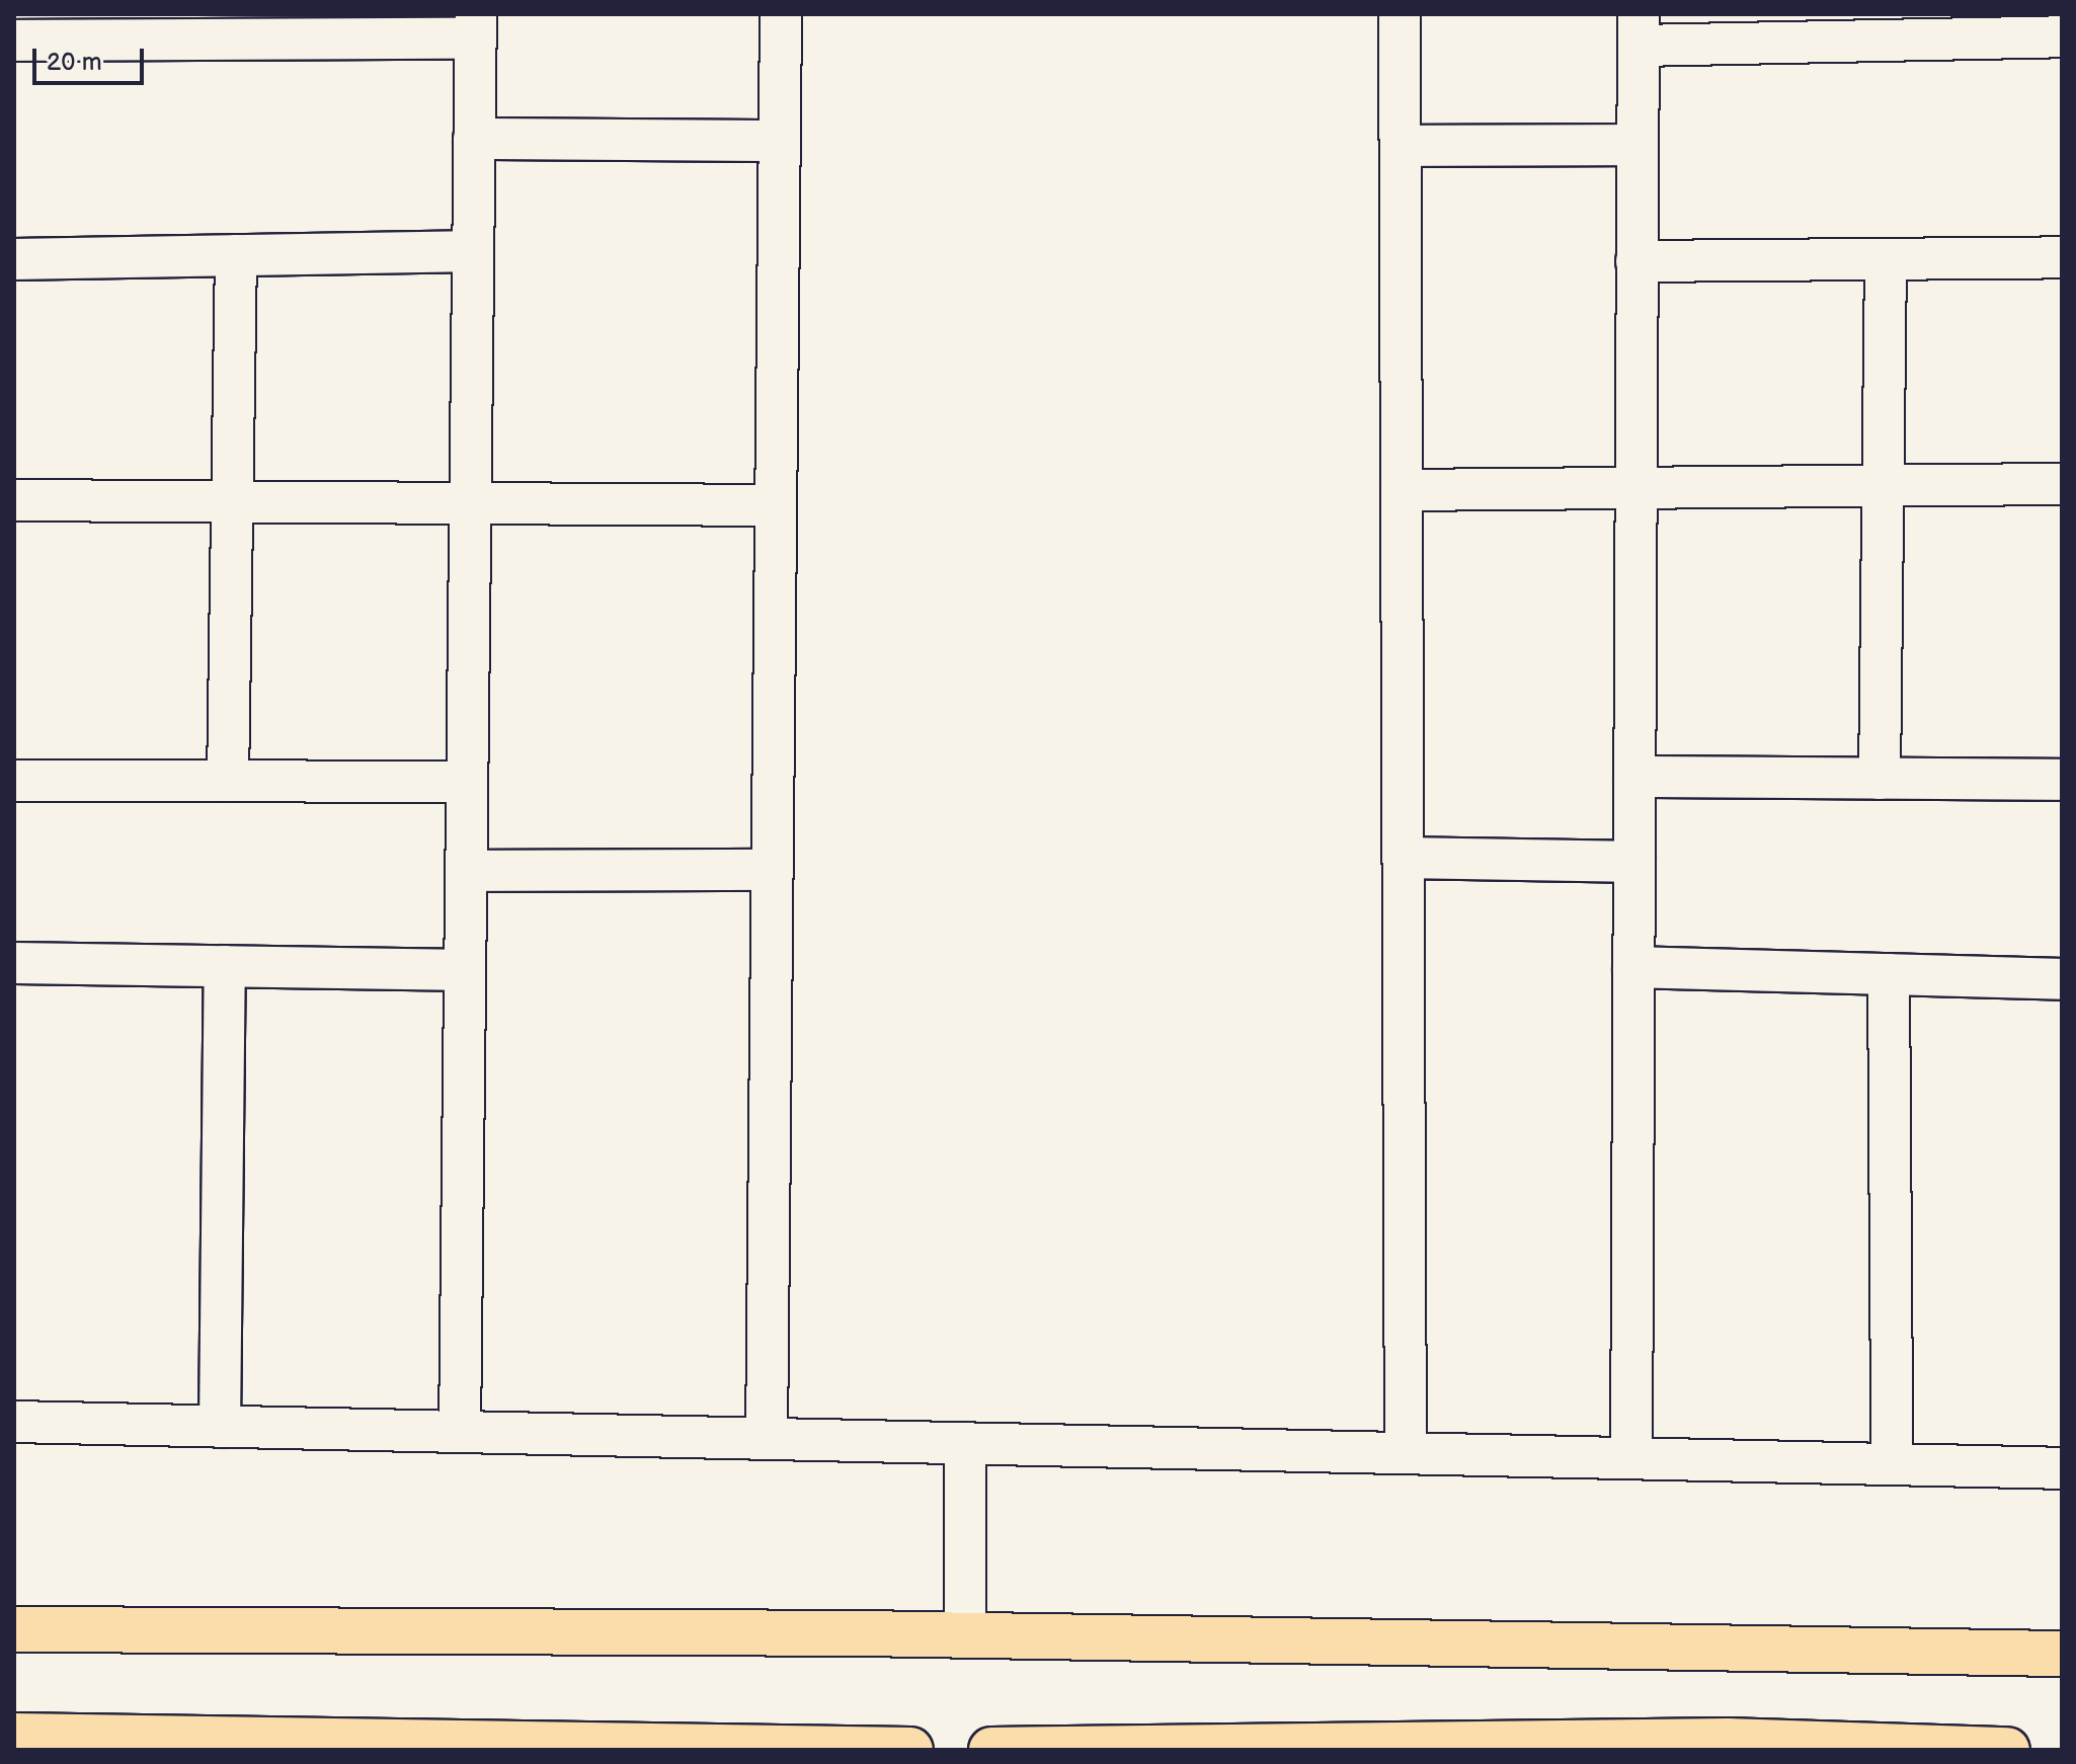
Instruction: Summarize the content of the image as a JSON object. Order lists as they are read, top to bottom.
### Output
{
  "scale_bar": "20 m"
}
